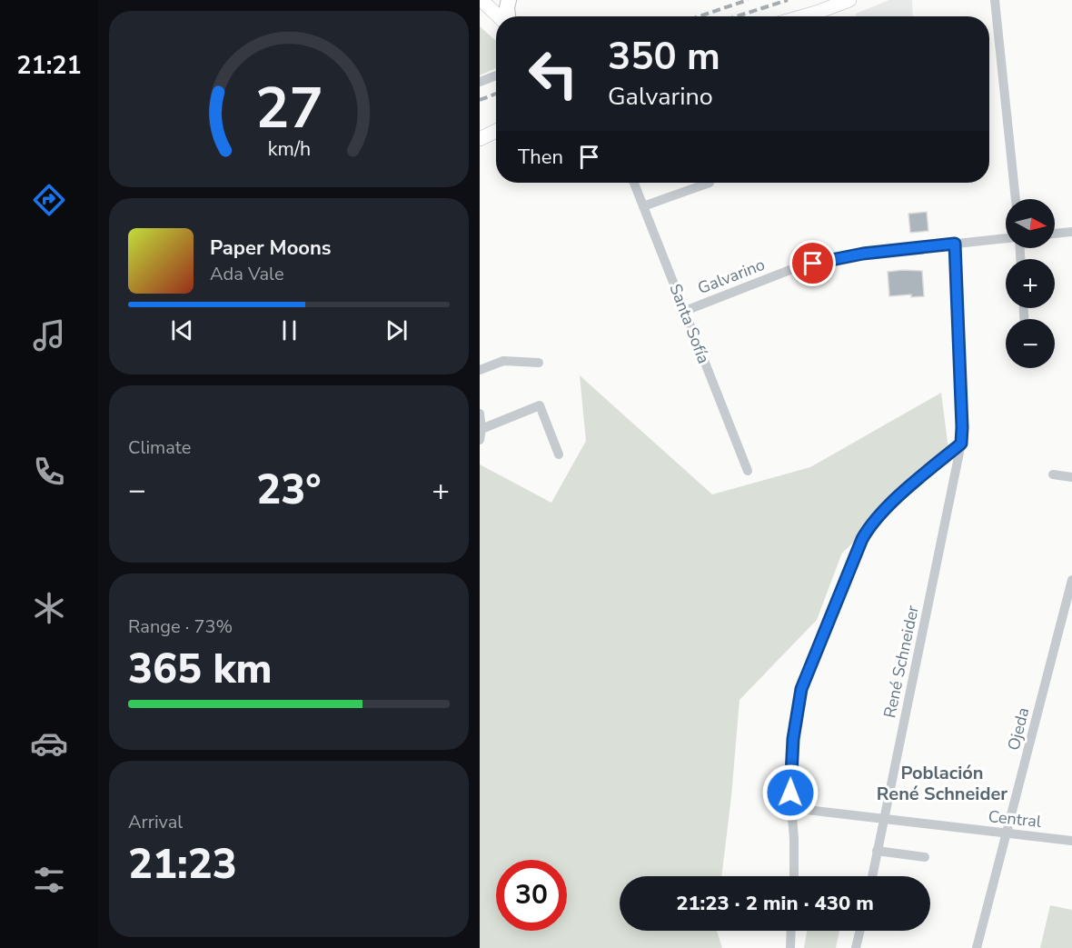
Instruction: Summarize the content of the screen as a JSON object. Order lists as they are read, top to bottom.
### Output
{
  "streets": {
    "street": [
      "Galvarino",
      "Santa Sofía",
      "René Schneider",
      "Ojeda",
      "Central"
    ]
  },
  "crossings": [
    ["Galvarino", "Santa Sofía"],
    ["Galvarino", "René Schneider"],
    ["René Schneider", "Central"],
    ["Ojeda", "Central"]
  ],
  "districts": ["Población René Schneider"],
  "north": "right",
  "page": {
    "tabs": "21:21",
    "turn": ["350 m", "Galvarino"],
    "then": "Then",
    "map_buttons": ["+", "−"],
    "song": ["Paper Moons", "Ada Vale"],
    "tile": [
      "Climate",
      ["Range · 73%", "365 km"],
      ["Arrival", "21:23"]
    ],
    "heat": ["−", "23°", "+"],
    "limit": "30",
    "trip": "21:23 · 2 min · 430 m",
    "gauge": ["27", "km/h"]
  }
}
